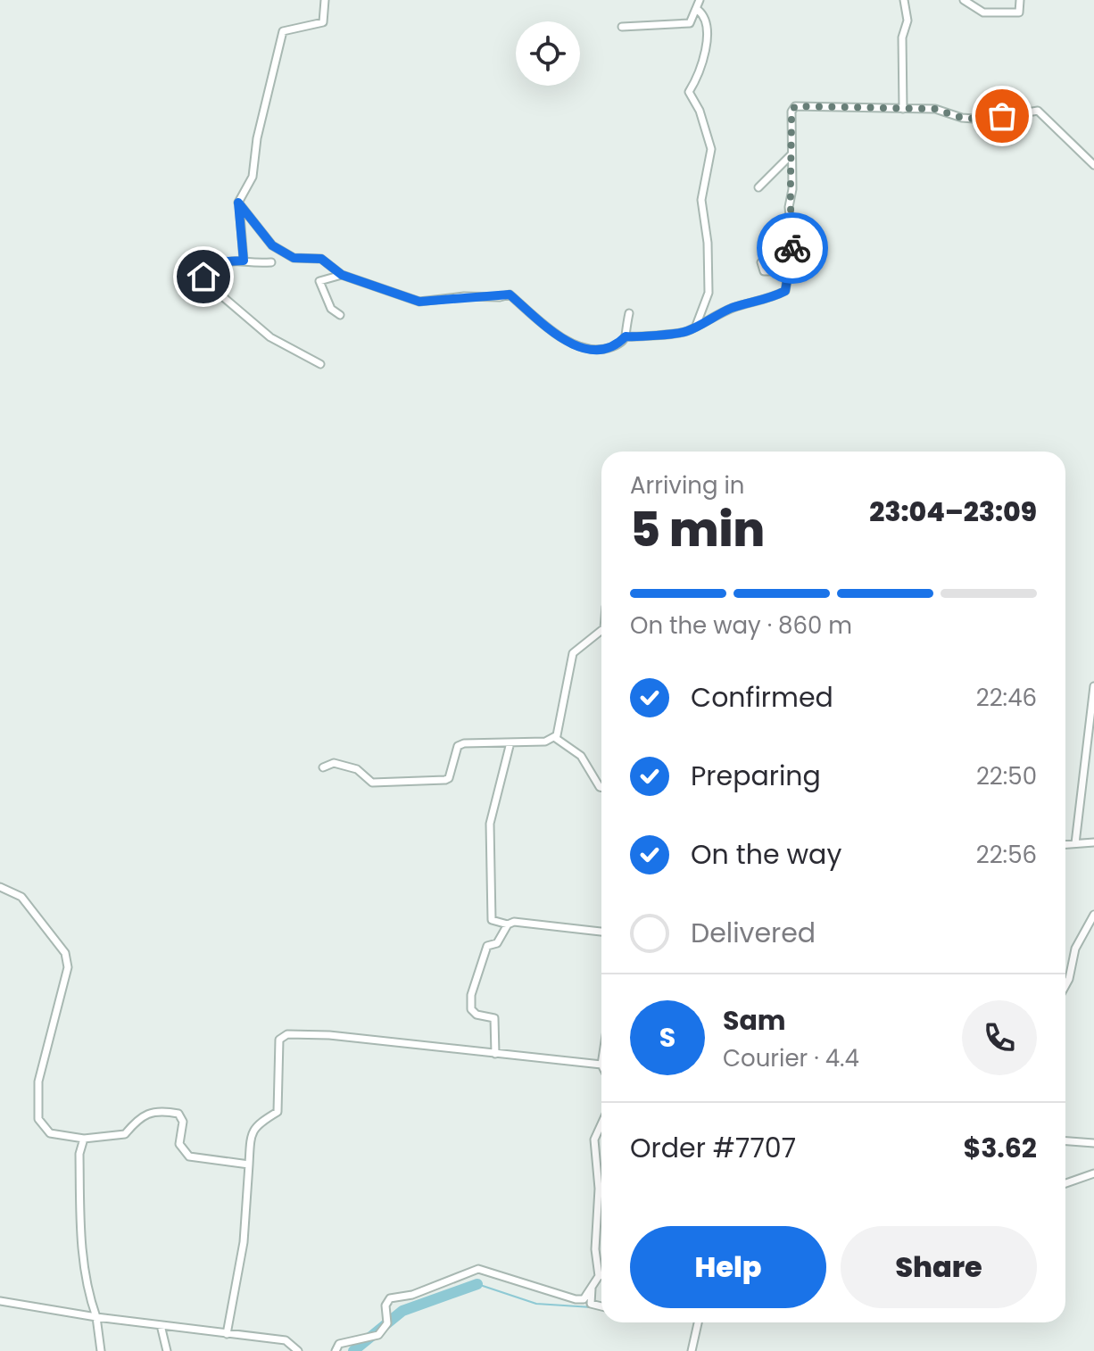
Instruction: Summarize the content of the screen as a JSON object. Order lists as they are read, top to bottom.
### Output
{
  "page": {
    "heading": ["5 min", "Arriving in", "23:04–23:09"],
    "panel": [
      "Sam",
      "Courier · 4.4",
      "Order #7707",
      "$3.62"
    ],
    "bar": "On the way · 860 m",
    "list": [
      ["Confirmed", "22:46"],
      ["Preparing", "22:50"],
      ["On the way", "22:56"],
      "Delivered"
    ],
    "round": "S",
    "buttons": ["Help", "Share"]
  }
}
